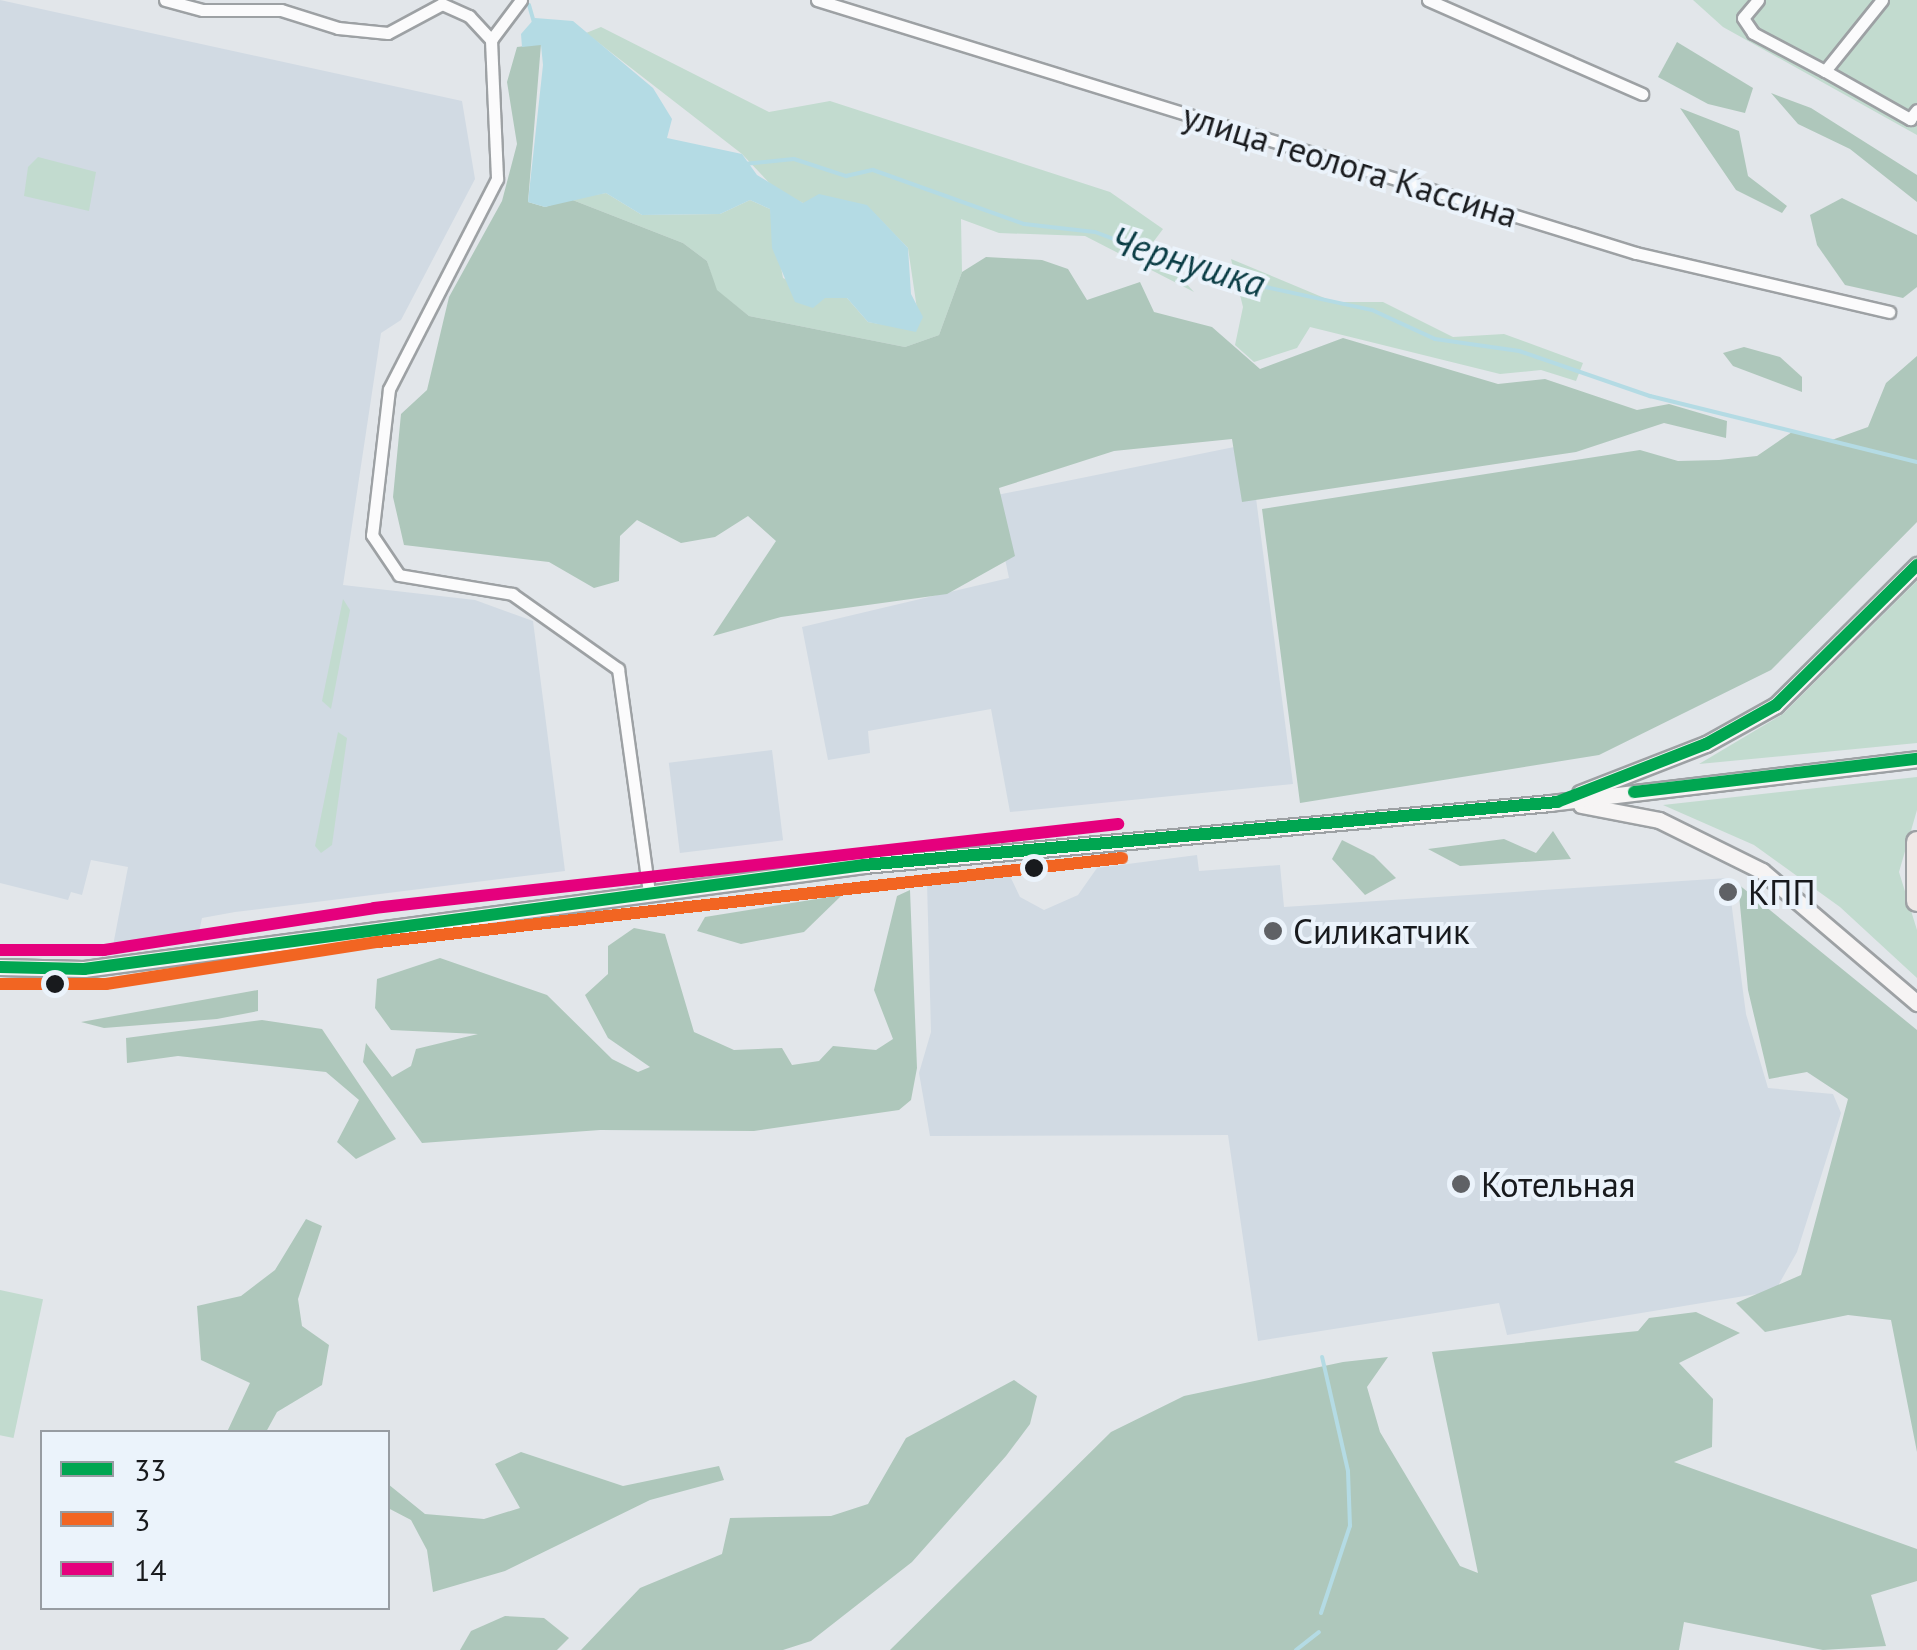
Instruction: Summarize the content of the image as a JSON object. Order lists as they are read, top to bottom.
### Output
{
  "streets": {
    "street": ["улица геолога Кассина"]
  },
  "water": ["Чернушка"],
  "places": ["КПП", "Силикатчик", "Котельная"],
  "lines": ["transit line 33", "transit line 14", "transit line 3"],
  "legend": ["33", "3", "14"]
}
